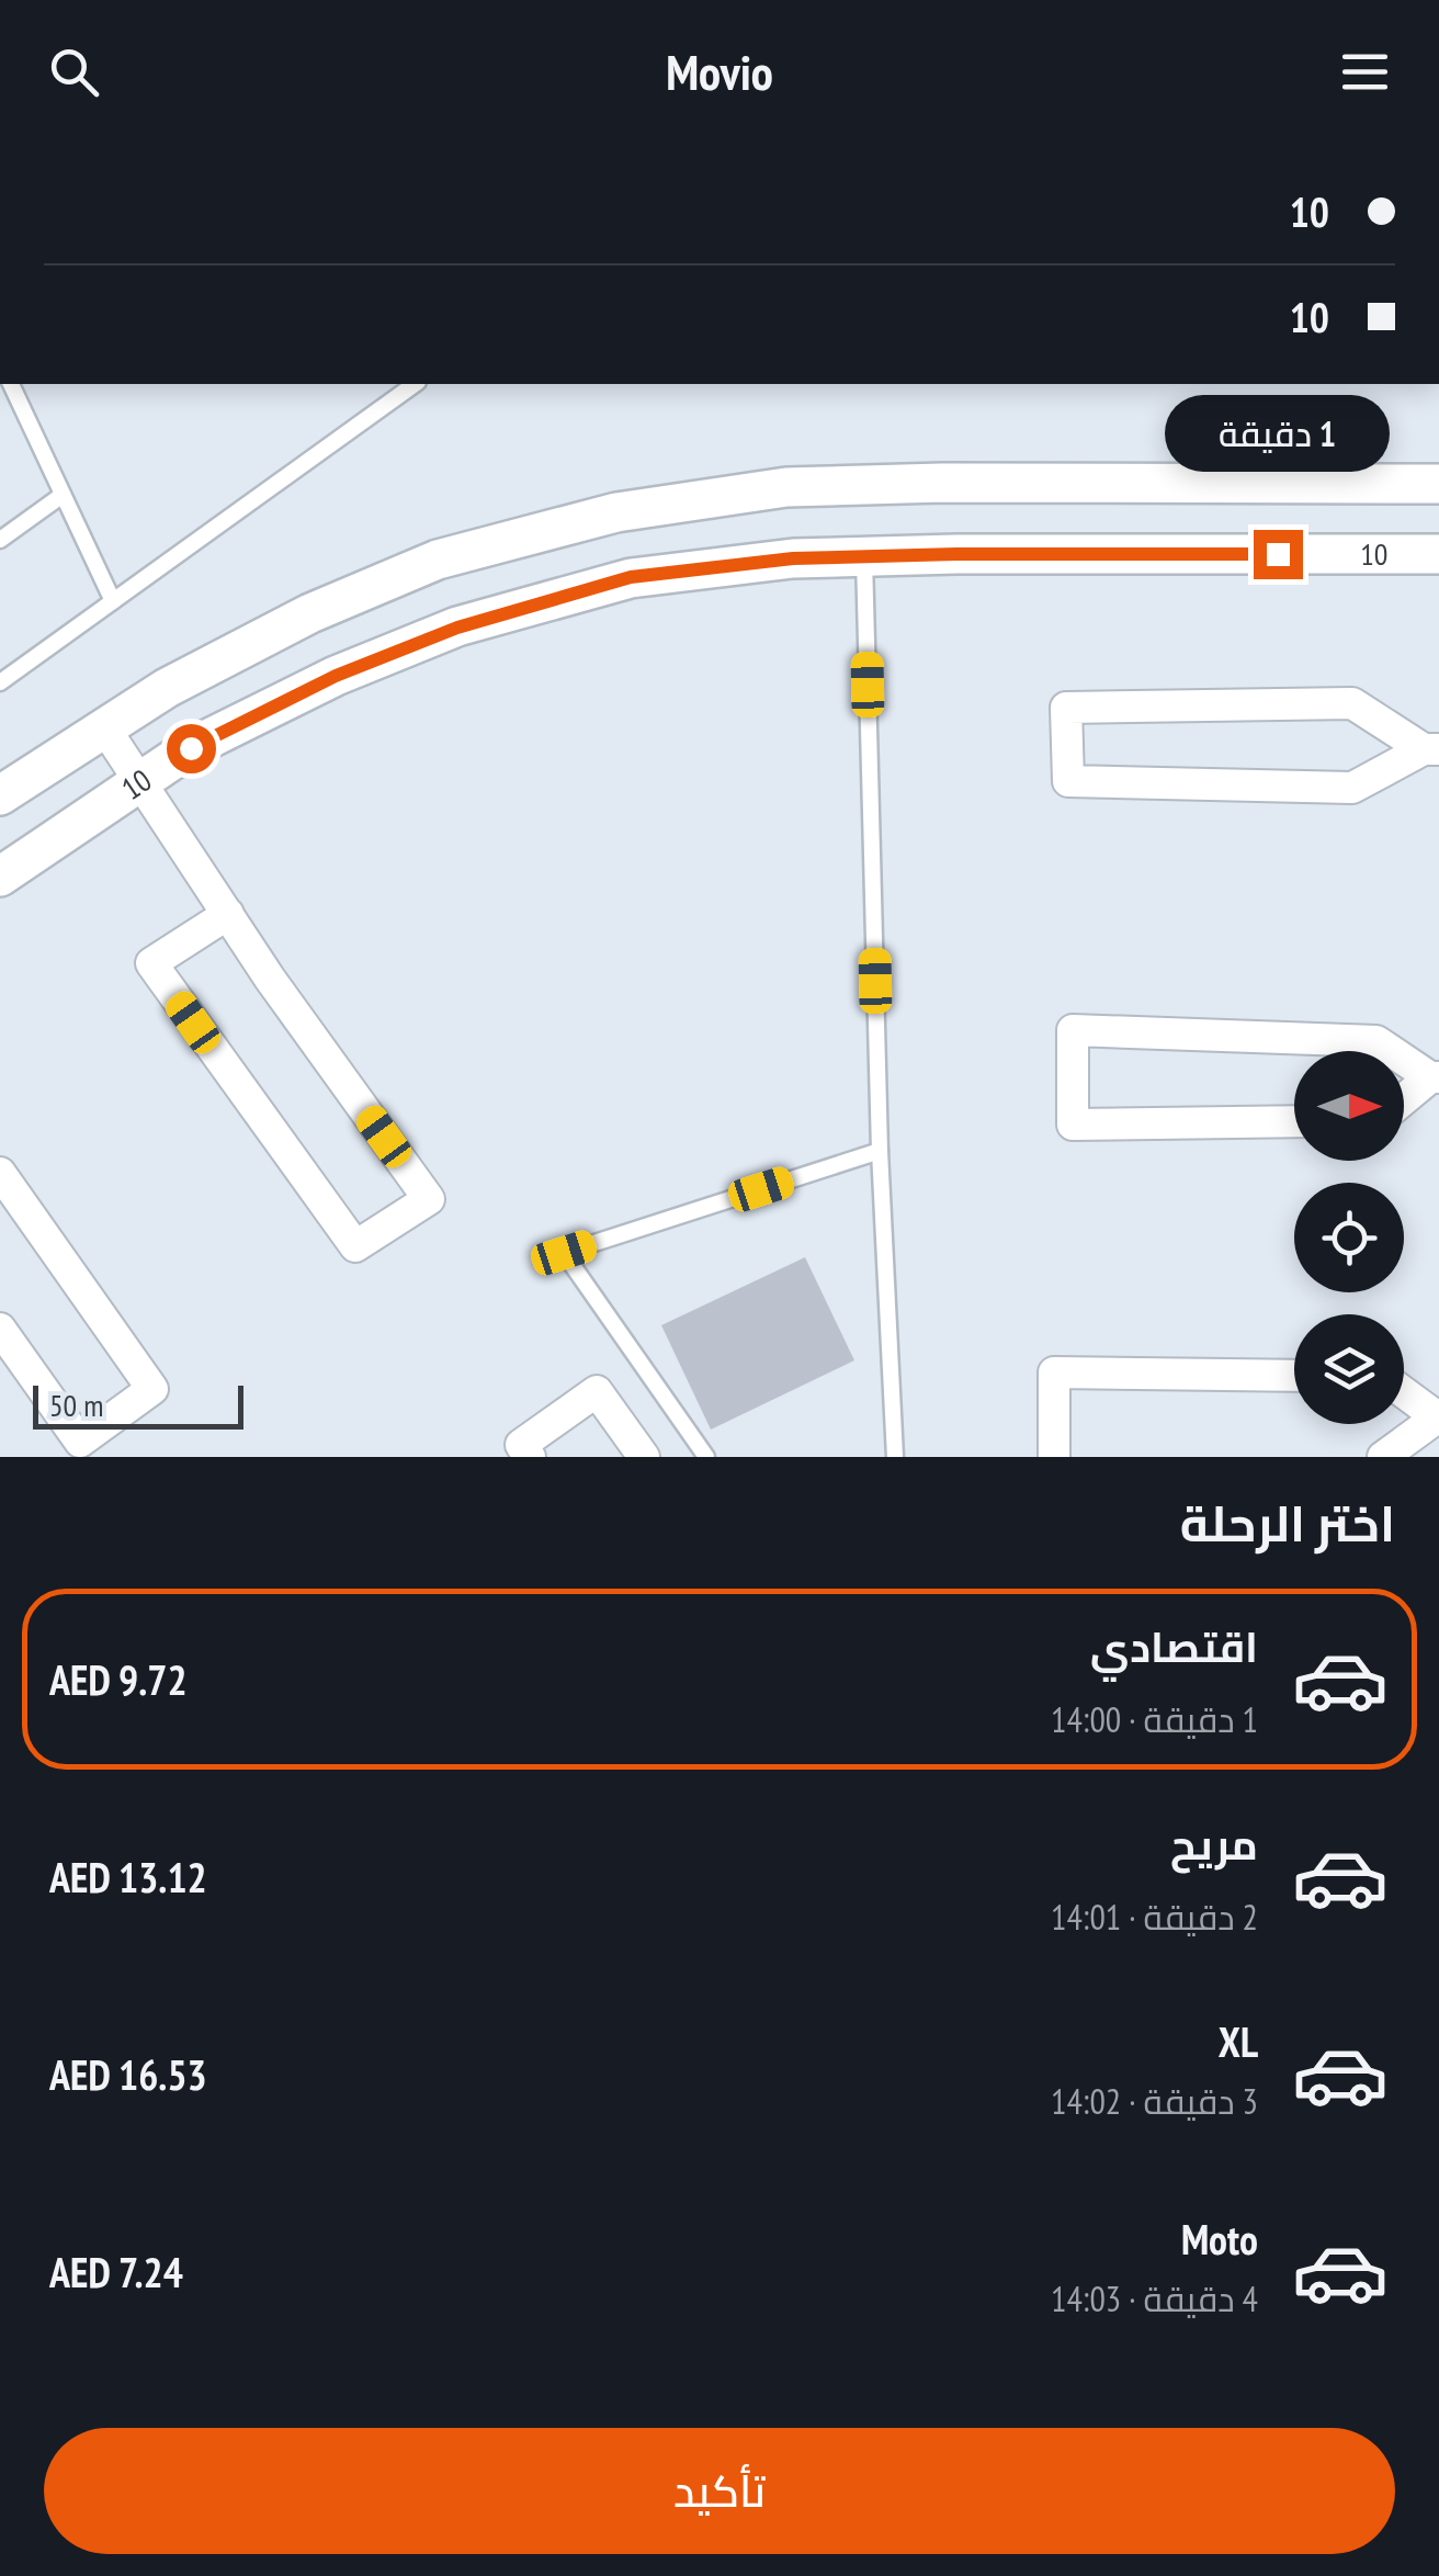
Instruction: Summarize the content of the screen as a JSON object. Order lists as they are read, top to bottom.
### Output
{
  "streets": {
    "street": ["10"]
  },
  "scale_bar": "50 m",
  "north": "right",
  "page": {
    "header": "Movio",
    "banner": ["10", "10"],
    "bubble": "1 دقيقة",
    "scale": "50 m",
    "heading": "اختر الرحلة",
    "list": [
      {
        "name": "اقتصادي",
        "note": "1 دقيقة · 14:00",
        "value": "AED 9.72"
      },
      {
        "name": "مريح",
        "note": "2 دقيقة · 14:01",
        "value": "AED 13.12"
      },
      {
        "name": "XL",
        "note": "3 دقيقة · 14:02",
        "value": "AED 16.53"
      },
      {
        "name": "Moto",
        "note": "4 دقيقة · 14:03",
        "value": "AED 7.24"
      }
    ],
    "buttons": "تأكيد"
  }
}
